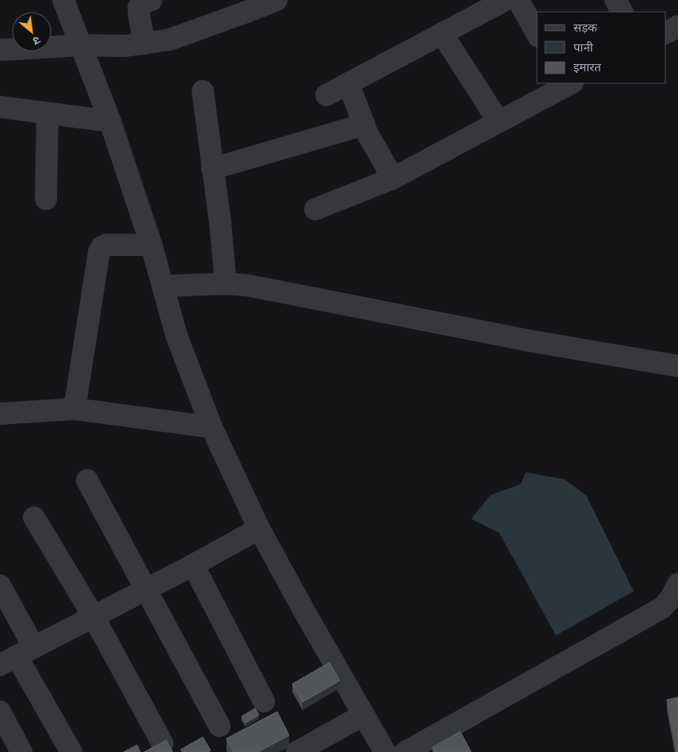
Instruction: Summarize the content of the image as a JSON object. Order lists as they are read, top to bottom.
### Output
{
  "legend": ["सड़क", "पानी", "इमारत"],
  "north": "bottom right"
}
